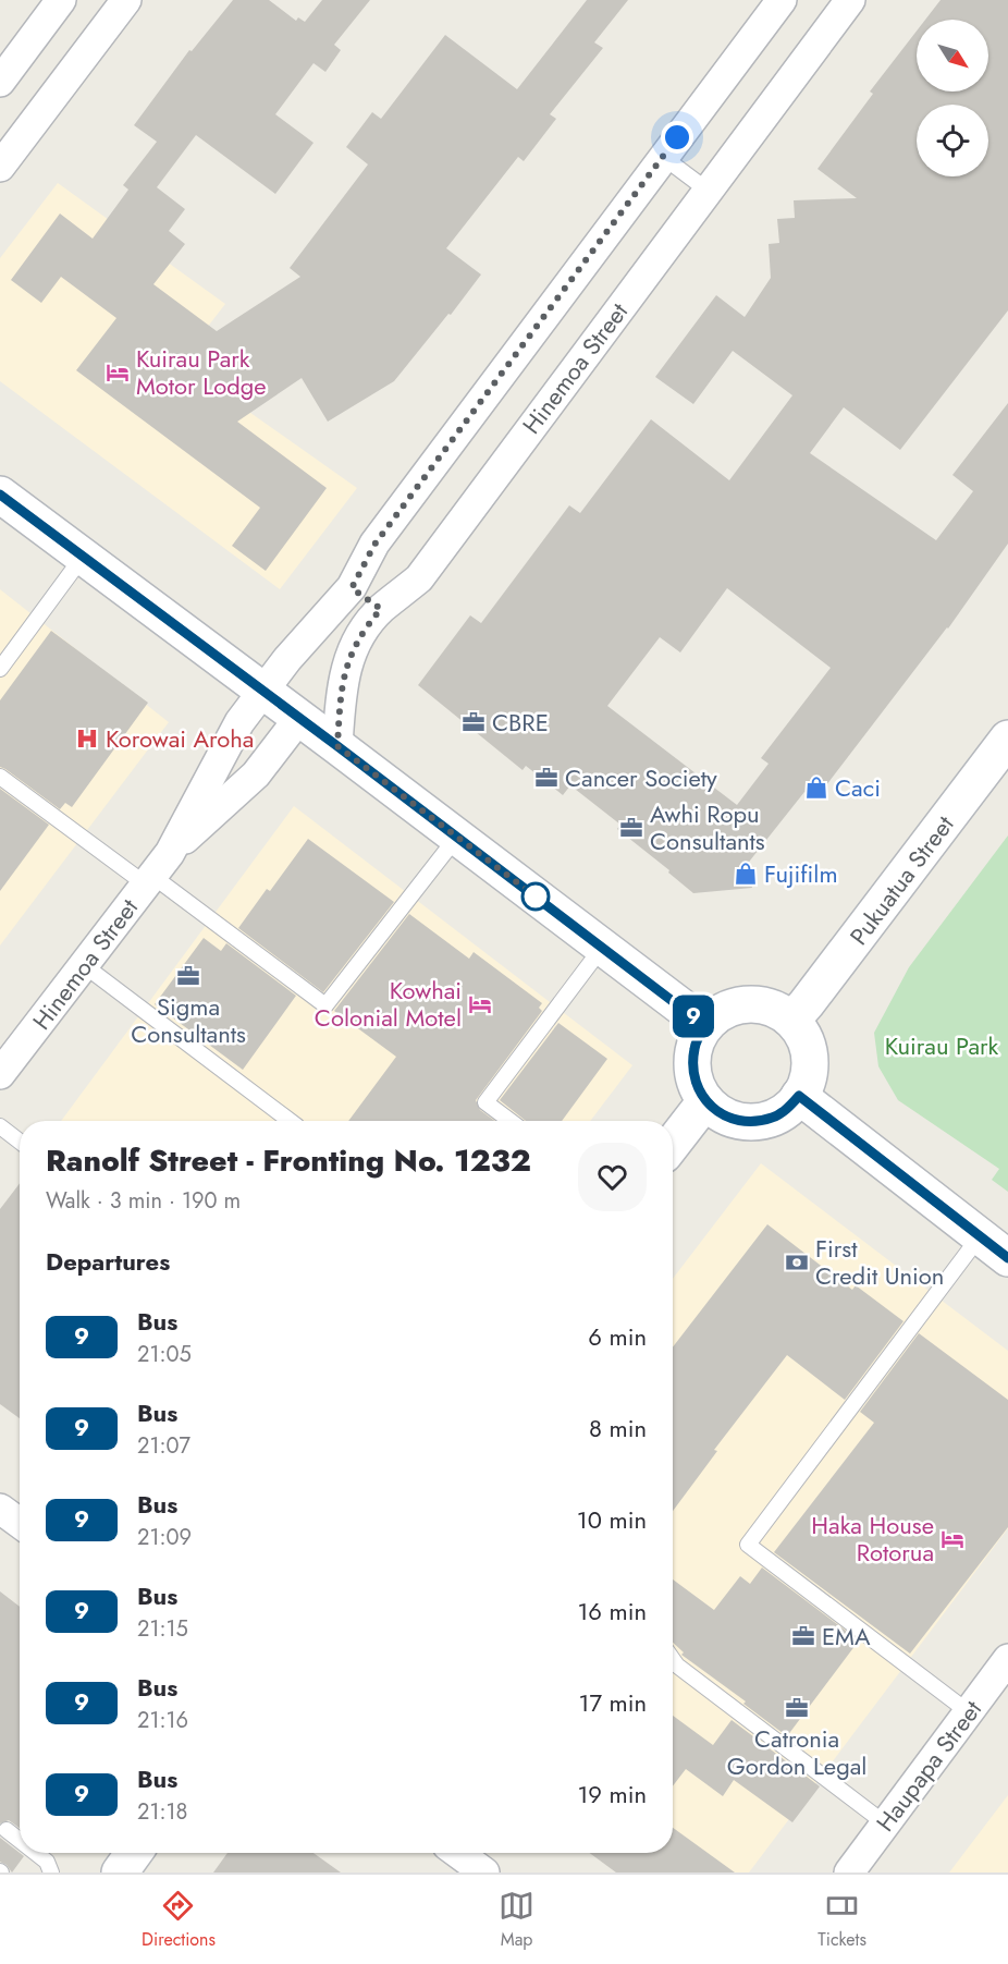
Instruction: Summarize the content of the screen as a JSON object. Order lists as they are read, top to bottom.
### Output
{
  "streets": {
    "main road": ["Pukuatua Street"],
    "street": ["Hinemoa Street", "Haupapa Street"]
  },
  "parks": ["Kuirau Park"],
  "places": {
    "hotel": ["Kuirau Park Motor Lodge", "Kowhai Colonial Motel", "Haka House Rotorua"],
    "office": [
      "CBRE",
      "Cancer Society",
      "Awhi Ropu Consultants",
      "Sigma Consultants",
      "EMA",
      "Catronia Gordon Legal"
    ],
    "hospital": ["Korowai Aroha"],
    "shop": ["Caci", "Fujifilm"],
    "bank": ["First Credit Union"]
  },
  "lines": ["bus line 9"],
  "north": "bottom right",
  "page": {
    "on_map": "9",
    "heading": [
      ["Ranolf Street - Fronting No. 1232", "Walk · 3 min · 190 m"],
      "Departures"
    ],
    "list": [
      {
        "mark": "9",
        "name": "Bus",
        "note": "21:05",
        "value": "6 min"
      },
      {
        "mark": "9",
        "name": "Bus",
        "note": "21:07",
        "value": "8 min"
      },
      {
        "mark": "9",
        "name": "Bus",
        "note": "21:09",
        "value": "10 min"
      },
      {
        "mark": "9",
        "name": "Bus",
        "note": "21:15",
        "value": "16 min"
      },
      {
        "mark": "9",
        "name": "Bus",
        "note": "21:16",
        "value": "17 min"
      },
      {
        "mark": "9",
        "name": "Bus",
        "note": "21:18",
        "value": "19 min"
      }
    ],
    "tabs": ["Directions", "Map", "Tickets"]
  }
}
